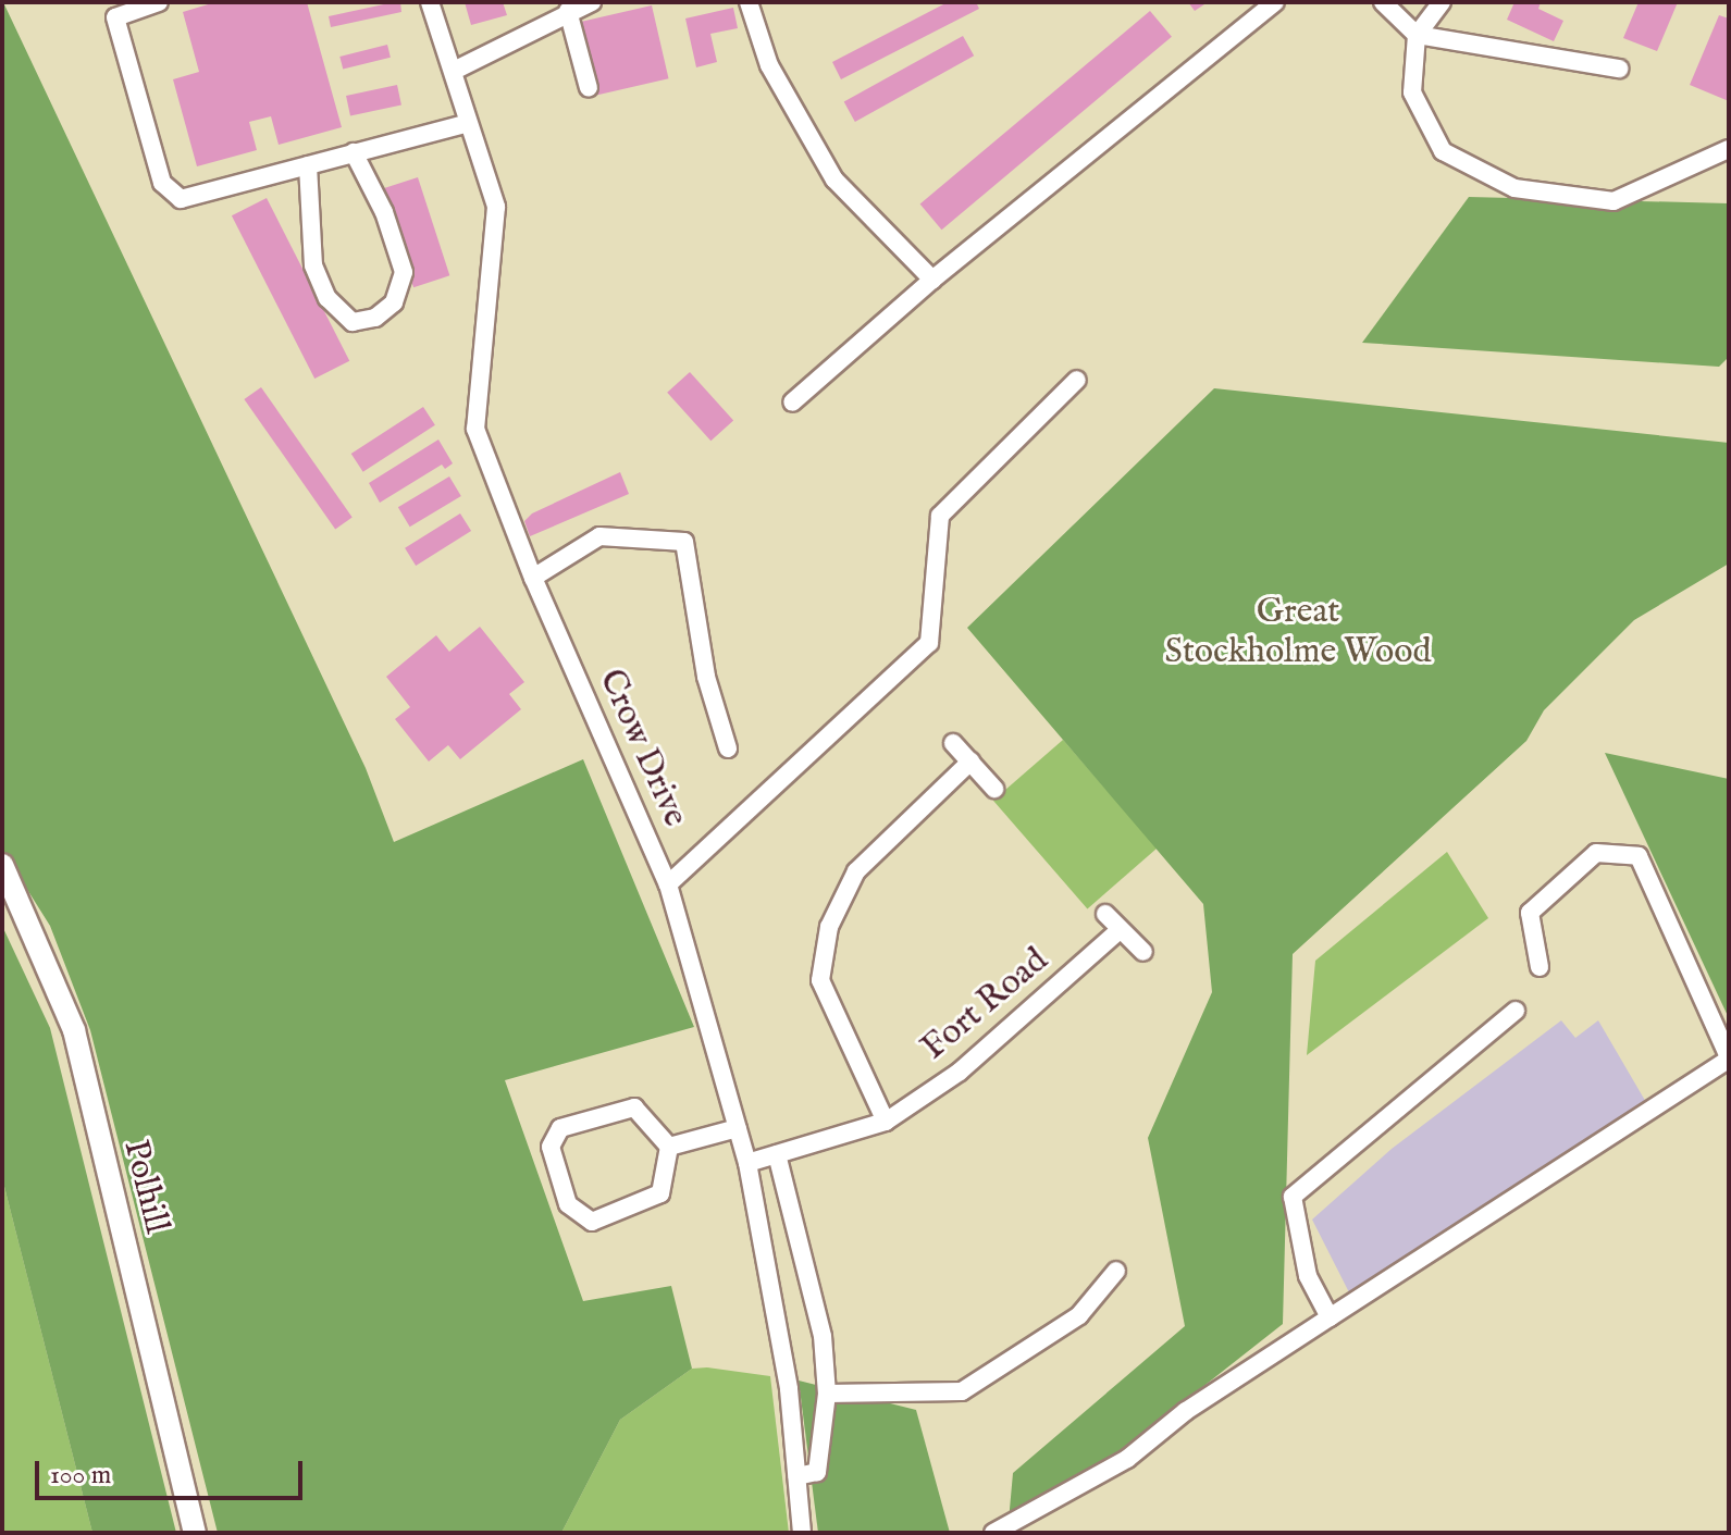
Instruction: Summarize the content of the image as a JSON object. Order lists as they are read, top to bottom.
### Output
{
  "streets": {
    "main road": ["Polhill"],
    "street": ["Crow Drive", "Fort Road"]
  },
  "crossings": [
    ["Crow Drive", "Fort Road"]
  ],
  "parks": ["Great Stockholme Wood"],
  "scale_bar": "100 m"
}
